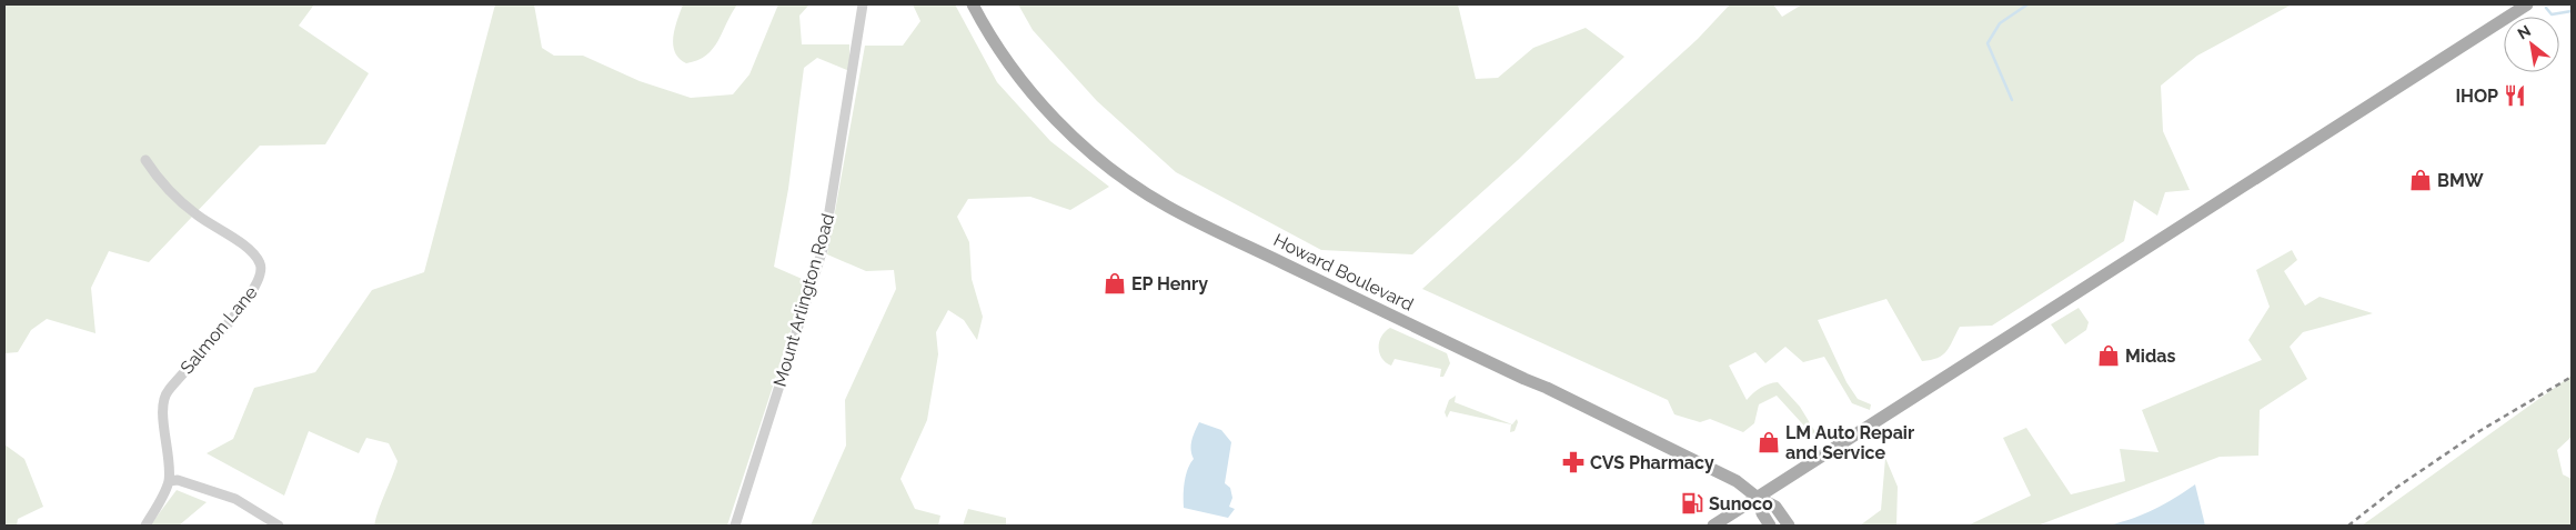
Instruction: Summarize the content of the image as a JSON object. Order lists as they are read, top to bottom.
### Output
{
  "streets": {
    "main road": ["Howard Boulevard"],
    "street": ["Mount Arlington Road", "Salmon Lane"]
  },
  "places": {
    "restaurant": ["IHOP"],
    "shop": [
      "BMW",
      "EP Henry",
      "Midas",
      "LM Auto Repair and Service"
    ],
    "pharmacy": ["CVS Pharmacy"],
    "fuel station": ["Sunoco"]
  },
  "north": "top left"
}
